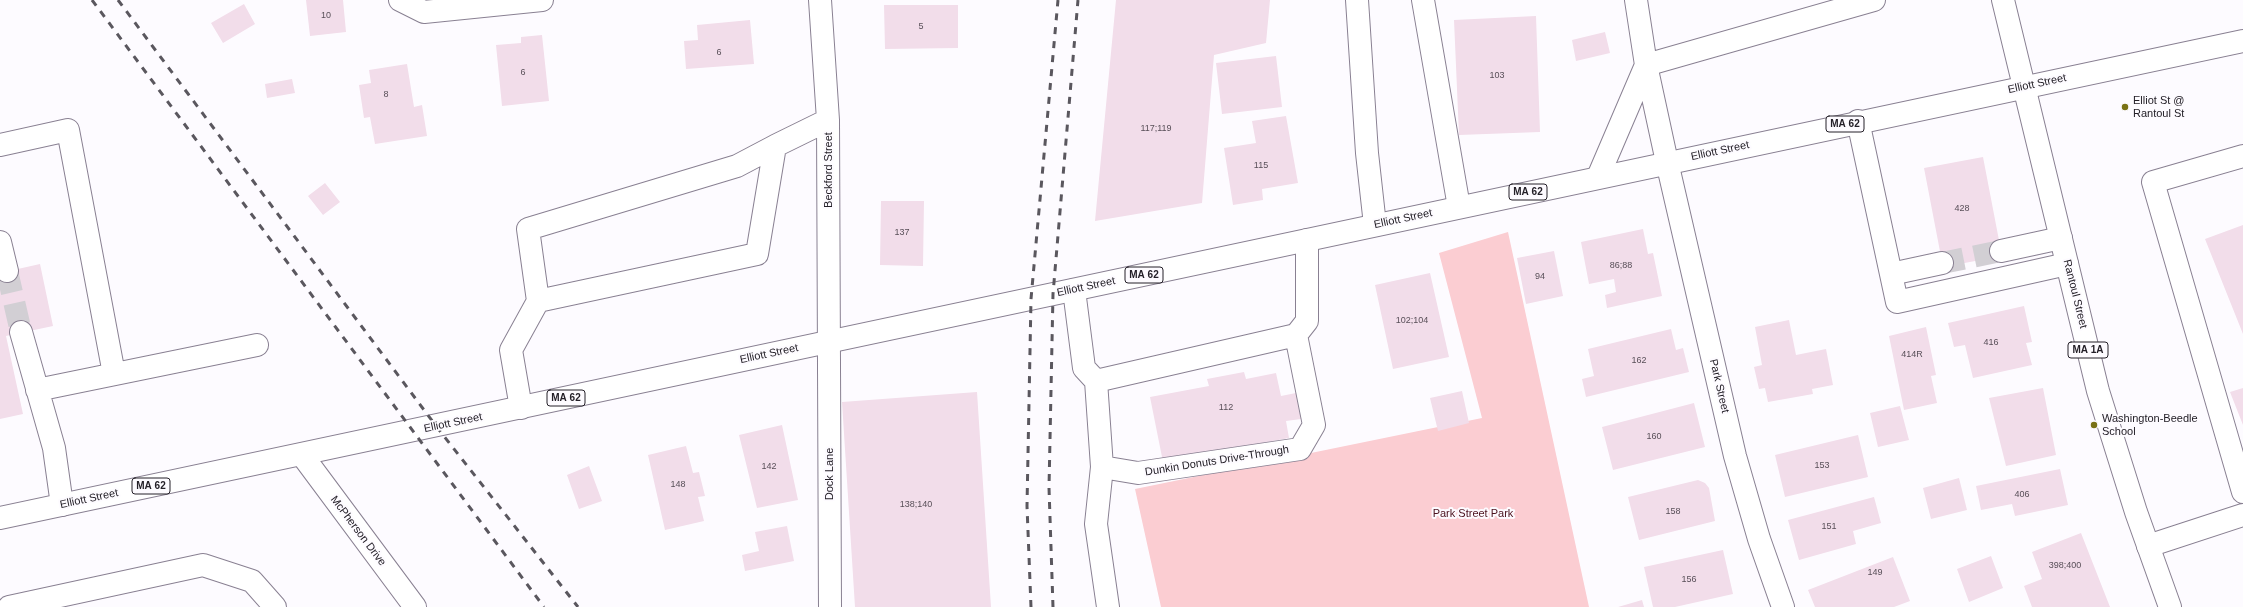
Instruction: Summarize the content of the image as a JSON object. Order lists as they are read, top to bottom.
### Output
{
  "streets": {
    "main road": [
      "Elliott Street",
      "MA 62",
      "Beckford Street",
      "Rantoul Street",
      "MA 1A",
      "Park Street",
      "Dunkin Donuts Drive-Through",
      "Dock Lane",
      "McPherson Drive"
    ]
  },
  "crossings": [
    ["Elliott Street", "Beckford Street"],
    ["Elliott Street", "Rantoul Street"],
    ["Elliott Street", "Park Street"],
    ["Elliott Street", "Dock Lane"],
    ["Elliott Street", "McPherson Drive"],
    ["Beckford Street", "Dock Lane"]
  ],
  "parks": ["Park Street Park"],
  "places": ["Elliot St @ Rantoul St", "Washington-Beedle School"],
  "house_numbers": [
    "10",
    "5",
    "6",
    "6",
    "103",
    "8",
    "117;119",
    "115",
    "428",
    "137",
    "86;88",
    "94",
    "102;104",
    "416",
    "414R",
    "162",
    "112",
    "160",
    "153",
    "142",
    "148",
    "406",
    "138;140",
    "158",
    "151",
    "398;400",
    "149",
    "156"
  ]
}
